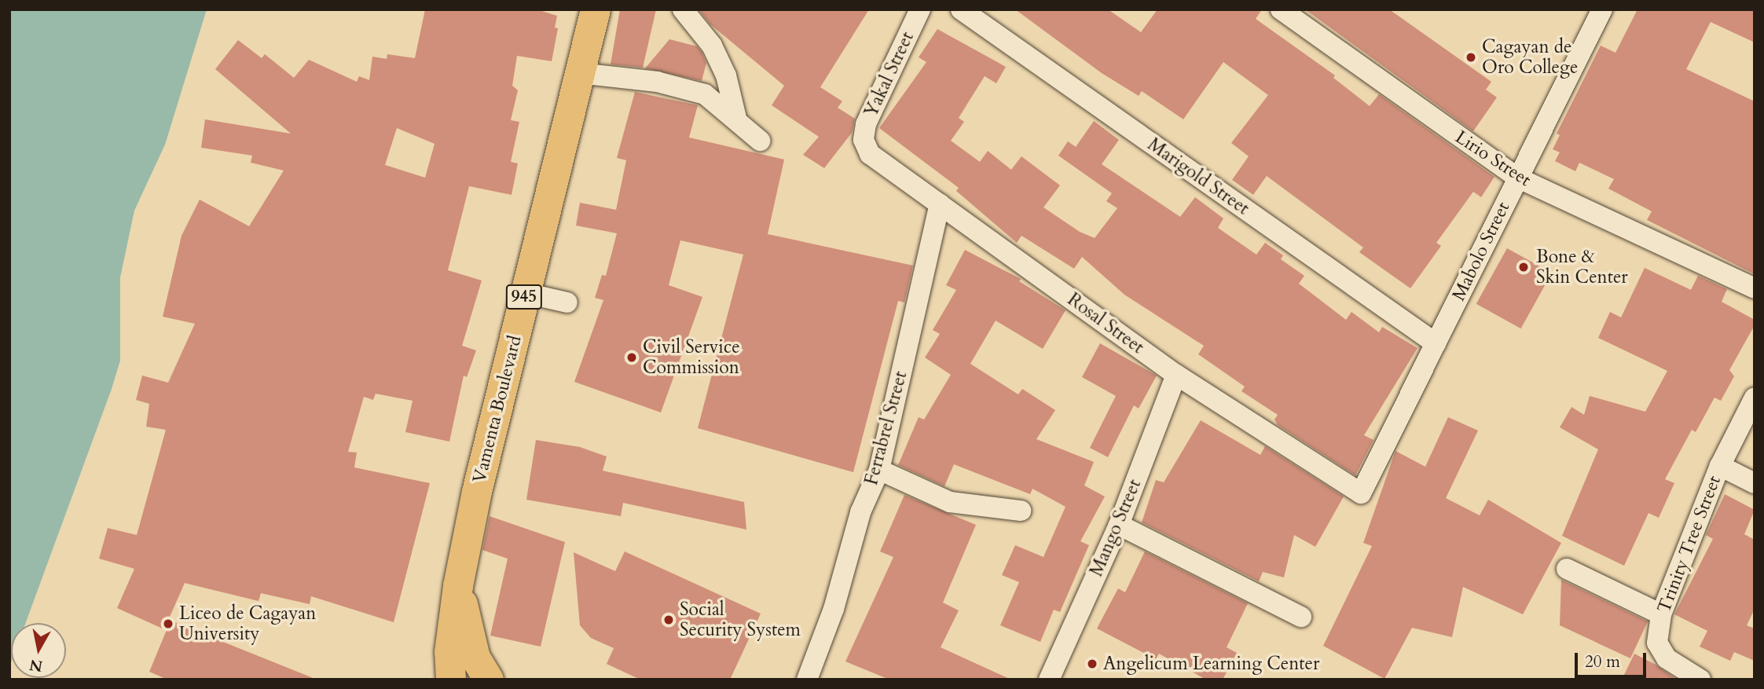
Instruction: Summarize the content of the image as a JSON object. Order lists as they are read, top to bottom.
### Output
{
  "streets": {
    "main road": ["945", "Vamenta Boulevard"],
    "street": [
      "Yakal Street",
      "Lirio Street",
      "Marigold Street",
      "Mabolo Street",
      "Rosal Street",
      "Ferrabrel Street",
      "Mango Street",
      "Trinity Tree Street"
    ]
  },
  "crossings": [
    ["Yakal Street", "Rosal Street"],
    ["Lirio Street", "Mabolo Street"],
    ["Marigold Street", "Mabolo Street"],
    ["Mabolo Street", "Rosal Street"],
    ["Rosal Street", "Ferrabrel Street"],
    ["Rosal Street", "Mango Street"]
  ],
  "places": [
    "Cagayan de Oro College",
    "Bone & Skin Center",
    "Civil Service Commission",
    "Social Security System",
    "Liceo de Cagayan University",
    "Angelicum Learning Center"
  ],
  "scale_bar": "20 m",
  "north": "bottom"
}
